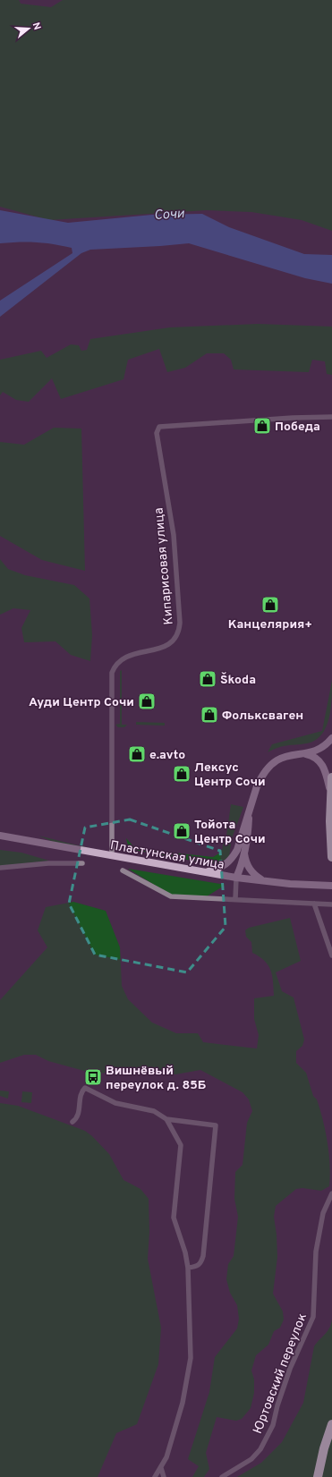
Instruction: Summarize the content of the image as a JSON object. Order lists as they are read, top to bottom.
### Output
{
  "streets": {
    "main road": ["Пластунская улица"],
    "street": ["Кипарисовая улица", "Юртовский переулок"]
  },
  "crossings": [
    ["Кипарисовая улица", "Пластунская улица"]
  ],
  "water": ["Сочи"],
  "places": {
    "shop": [
      "Победа",
      "Канцелярия+",
      "Škoda",
      "Ауди Центр Сочи",
      "Фольксваген",
      "e.avto",
      "Лексус Центр Сочи",
      "Тойота Центр Сочи"
    ],
    "bus stop": ["Вишнёвый переулок д. 85Б"]
  },
  "north": "right"
}
